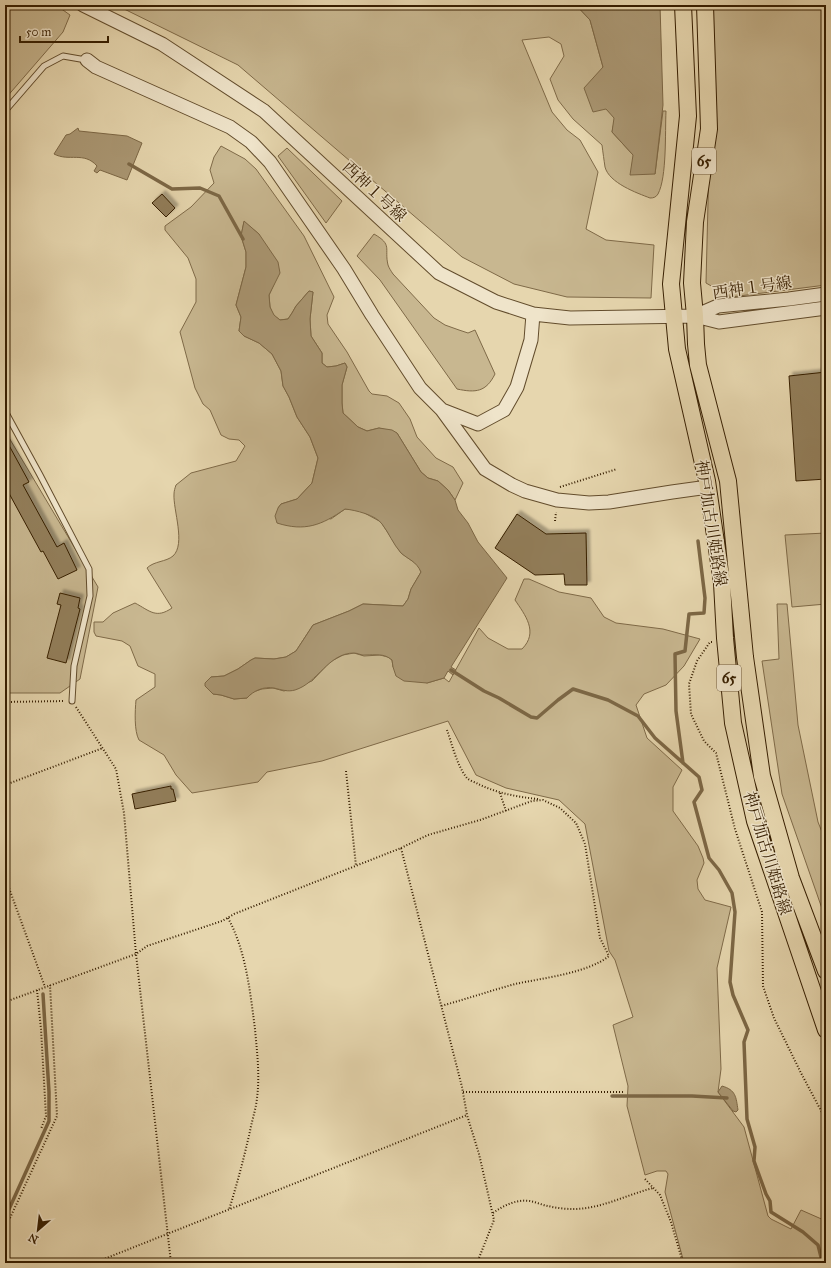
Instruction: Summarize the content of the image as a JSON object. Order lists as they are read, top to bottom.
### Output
{
  "streets": {
    "main road": ["65", "神戸加古川姫路線"],
    "street": ["西神１号線"]
  },
  "crossings": [
    ["西神１号線", "神戸加古川姫路線"]
  ],
  "scale_bar": "50 m",
  "north": "bottom left"
}
